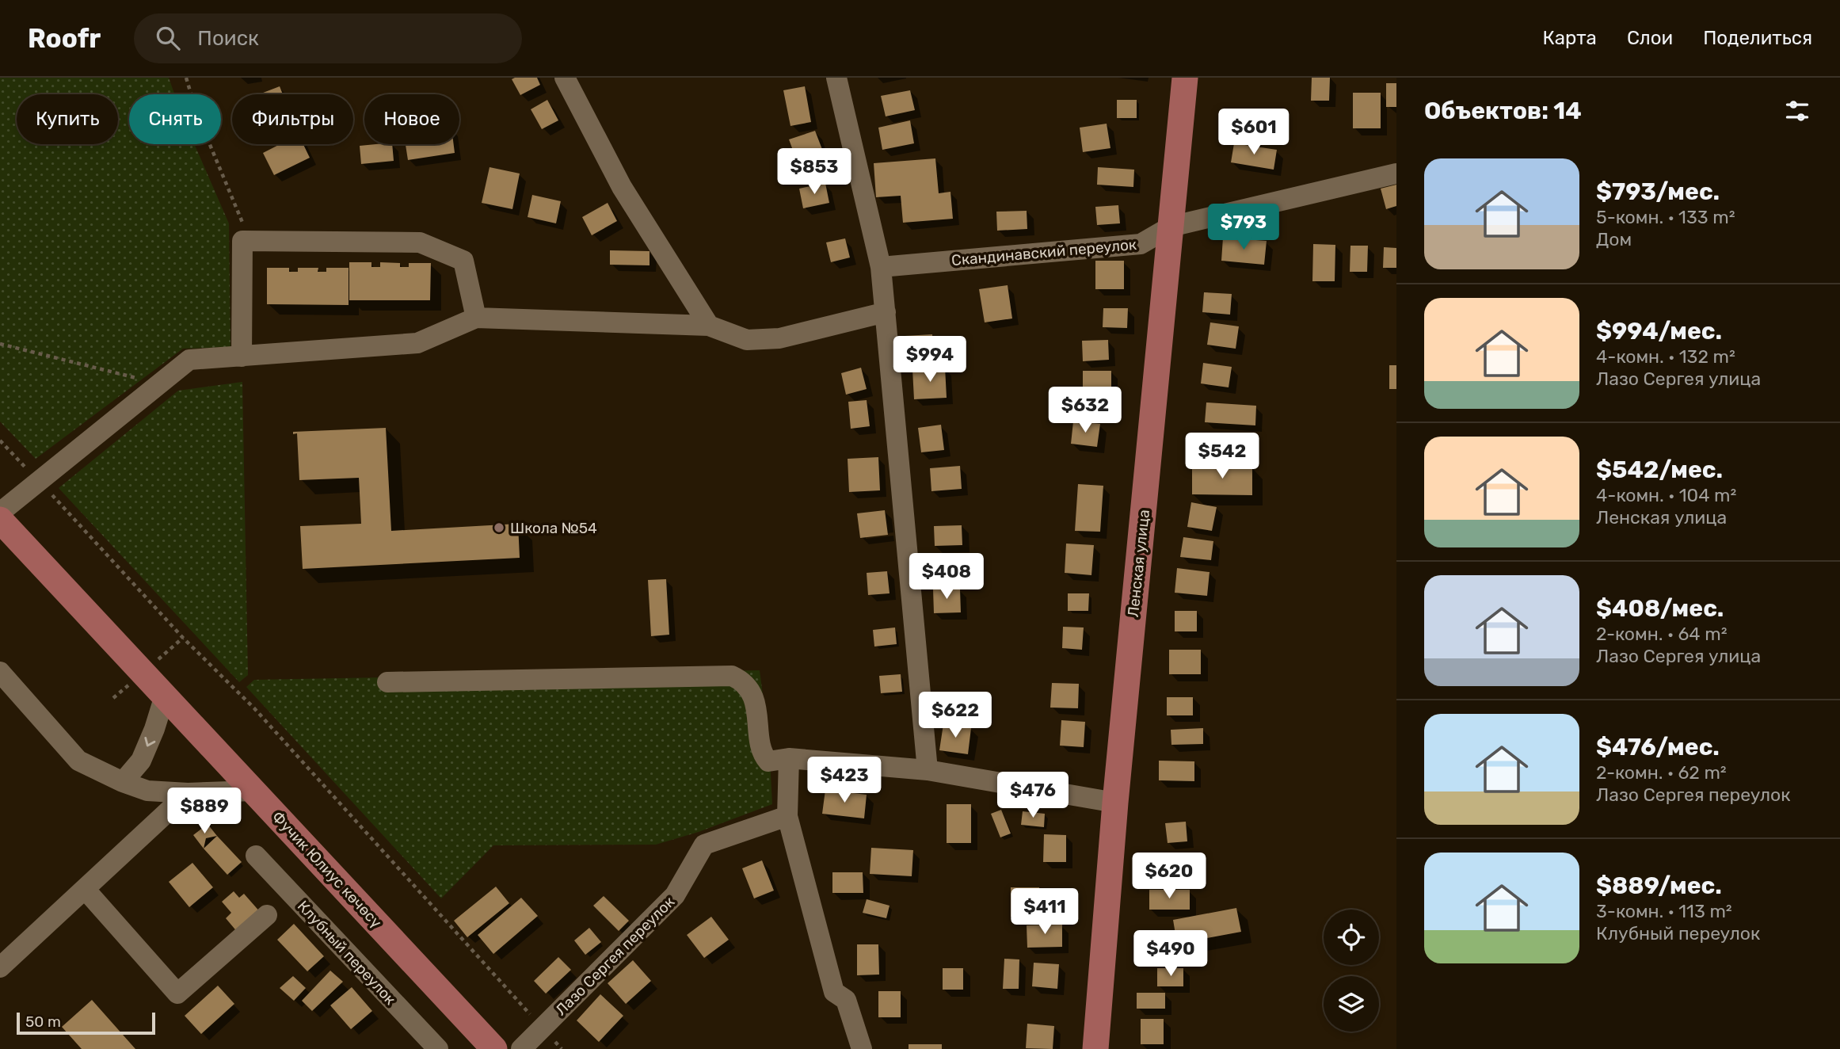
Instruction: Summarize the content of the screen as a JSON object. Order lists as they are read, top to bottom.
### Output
{
  "streets": {
    "main road": ["Ленская улица", "Фучик Юлиус көчөсү"],
    "street": ["Скандинавский переулок", "Клубный переулок", "Лазо Сергея переулок"]
  },
  "crossings": [
    ["Скандинавский переулок", "Ленская улица"]
  ],
  "places": ["Школа №54"],
  "scale_bar": "50 m",
  "page": {
    "header": "Roofr",
    "search": "Поиск",
    "nav": ["Карта", "Слои", "Поделиться"],
    "heading": "Объектов: 14",
    "chip": [
      "Купить",
      "Снять",
      "Фильтры",
      "Новое"
    ],
    "price": [
      "$601",
      "$853",
      "$793",
      "$994",
      "$632",
      "$542",
      "$408",
      "$622",
      "$423",
      "$476",
      "$889",
      "$620",
      "$411",
      "$490"
    ],
    "list": [
      {
        "name": "$793/мес.",
        "note": "5-комн. · 133 m² · Дом"
      },
      {
        "name": "$994/мес.",
        "note": "4-комн. · 132 m² · Лазо Сергея улица"
      },
      {
        "name": "$542/мес.",
        "note": "4-комн. · 104 m² · Ленская улица"
      },
      {
        "name": "$408/мес.",
        "note": "2-комн. · 64 m² · Лазо Сергея улица"
      },
      {
        "name": "$476/мес.",
        "note": "2-комн. · 62 m² · Лазо Сергея переулок"
      },
      {
        "name": "$889/мес.",
        "note": "3-комн. · 113 m² · Клубный переулок"
      }
    ],
    "scale": "50 m"
  }
}
